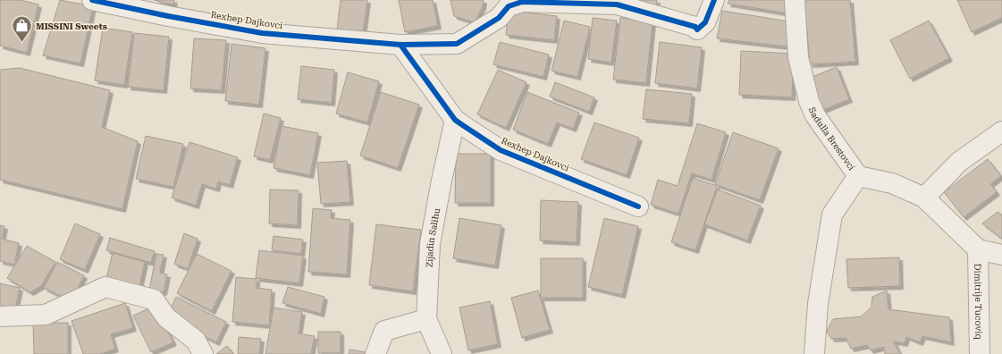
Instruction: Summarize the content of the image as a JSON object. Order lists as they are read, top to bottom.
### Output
{
  "streets": {
    "street": [
      "Rexhep Dajkovci",
      "Sadulla Brestovci",
      "Zijadin Salihu",
      "Dimitrije Tucoviq"
    ]
  },
  "crossings": [
    ["Rexhep Dajkovci", "Zijadin Salihu"]
  ],
  "places": {
    "shop": ["MISSINI Sweets"]
  }
}
